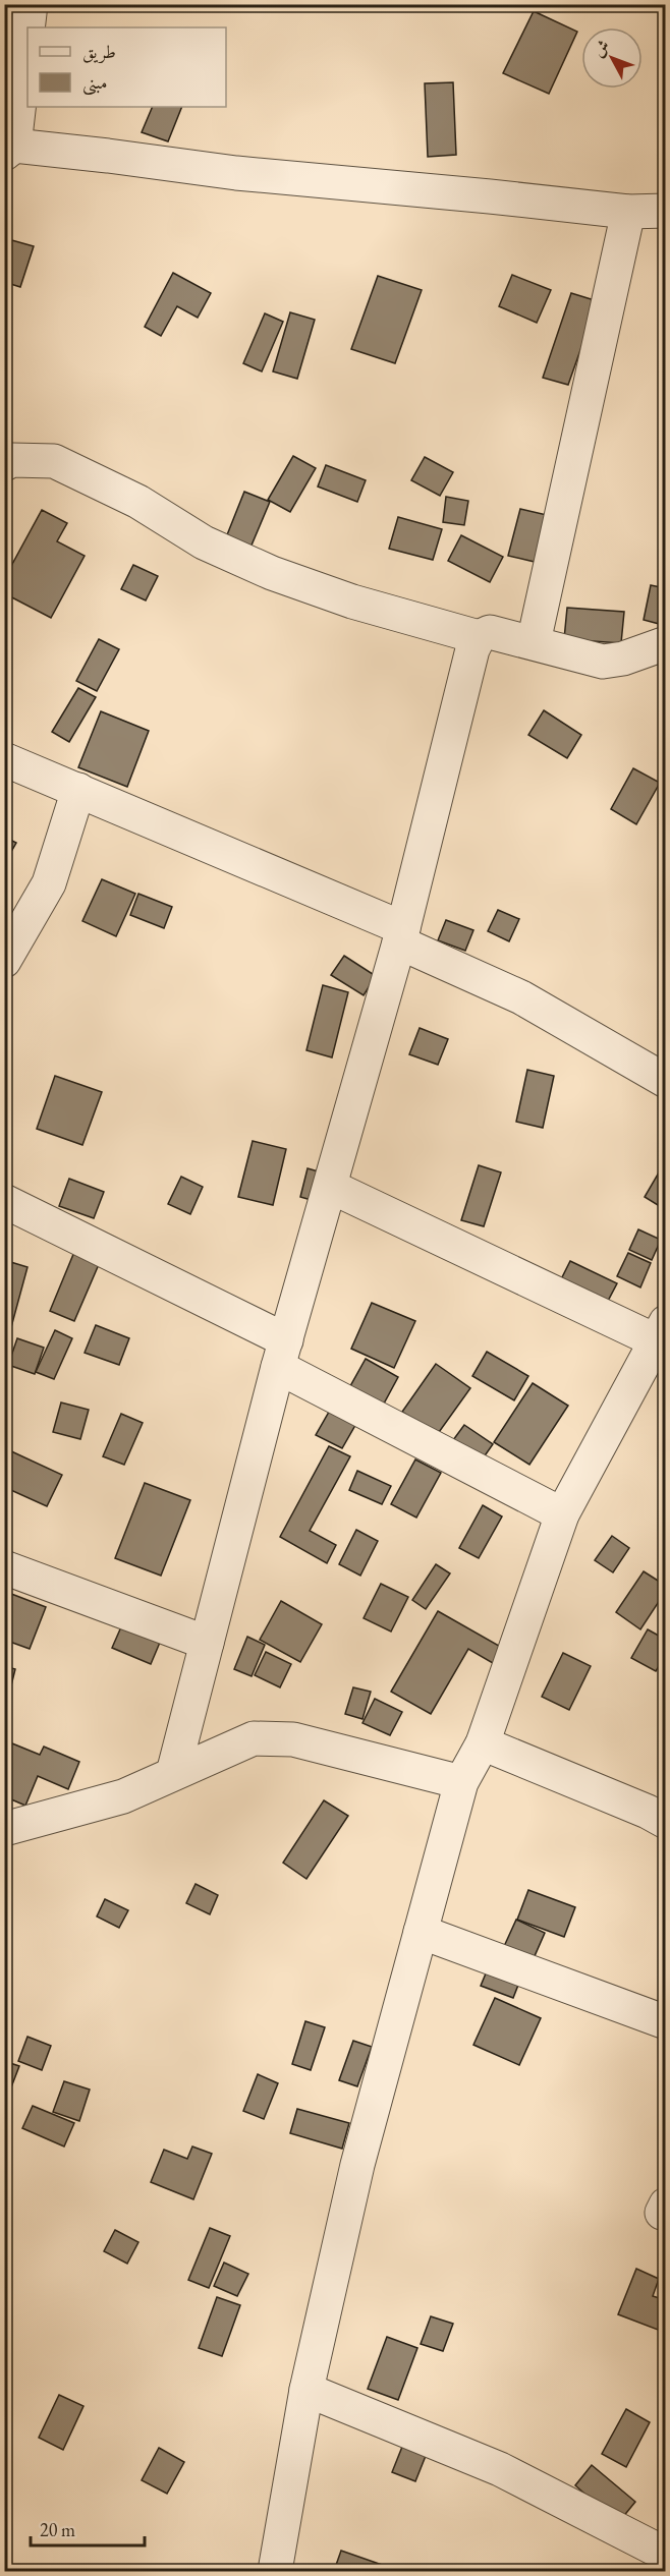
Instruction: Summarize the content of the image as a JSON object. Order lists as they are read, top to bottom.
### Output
{
  "legend": ["طريق", "مبنى"],
  "scale_bar": "20 m",
  "north": "top left"
}
